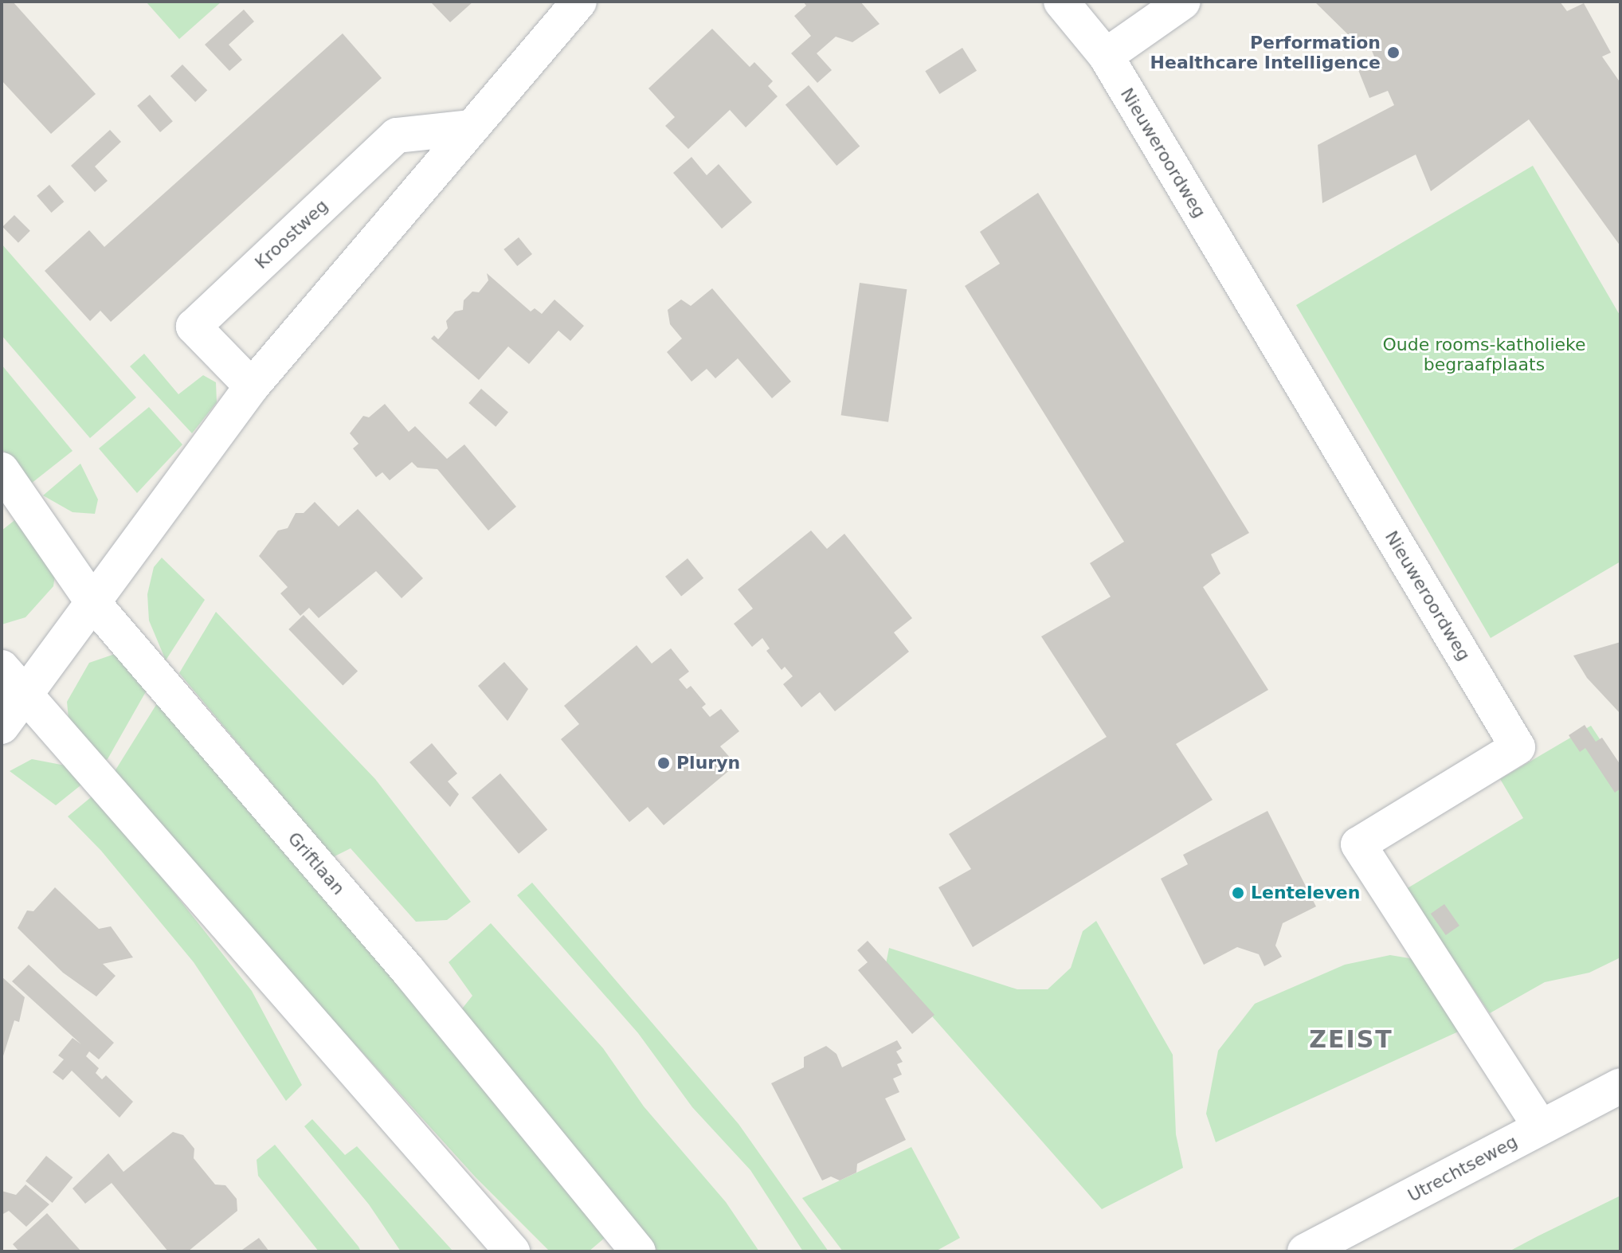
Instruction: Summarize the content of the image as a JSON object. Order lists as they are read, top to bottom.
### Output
{
  "streets": {
    "street": [
      "Nieuweroordweg",
      "Kroostweg",
      "Griftlaan",
      "Utrechtseweg"
    ]
  },
  "crossings": [
    ["Nieuweroordweg", "Utrechtseweg"]
  ],
  "districts": ["ZEIST"],
  "parks": ["Oude rooms-katholieke begraafplaats"],
  "places": ["Performation Healthcare Intelligence", "Pluryn", "Lenteleven"]
}
